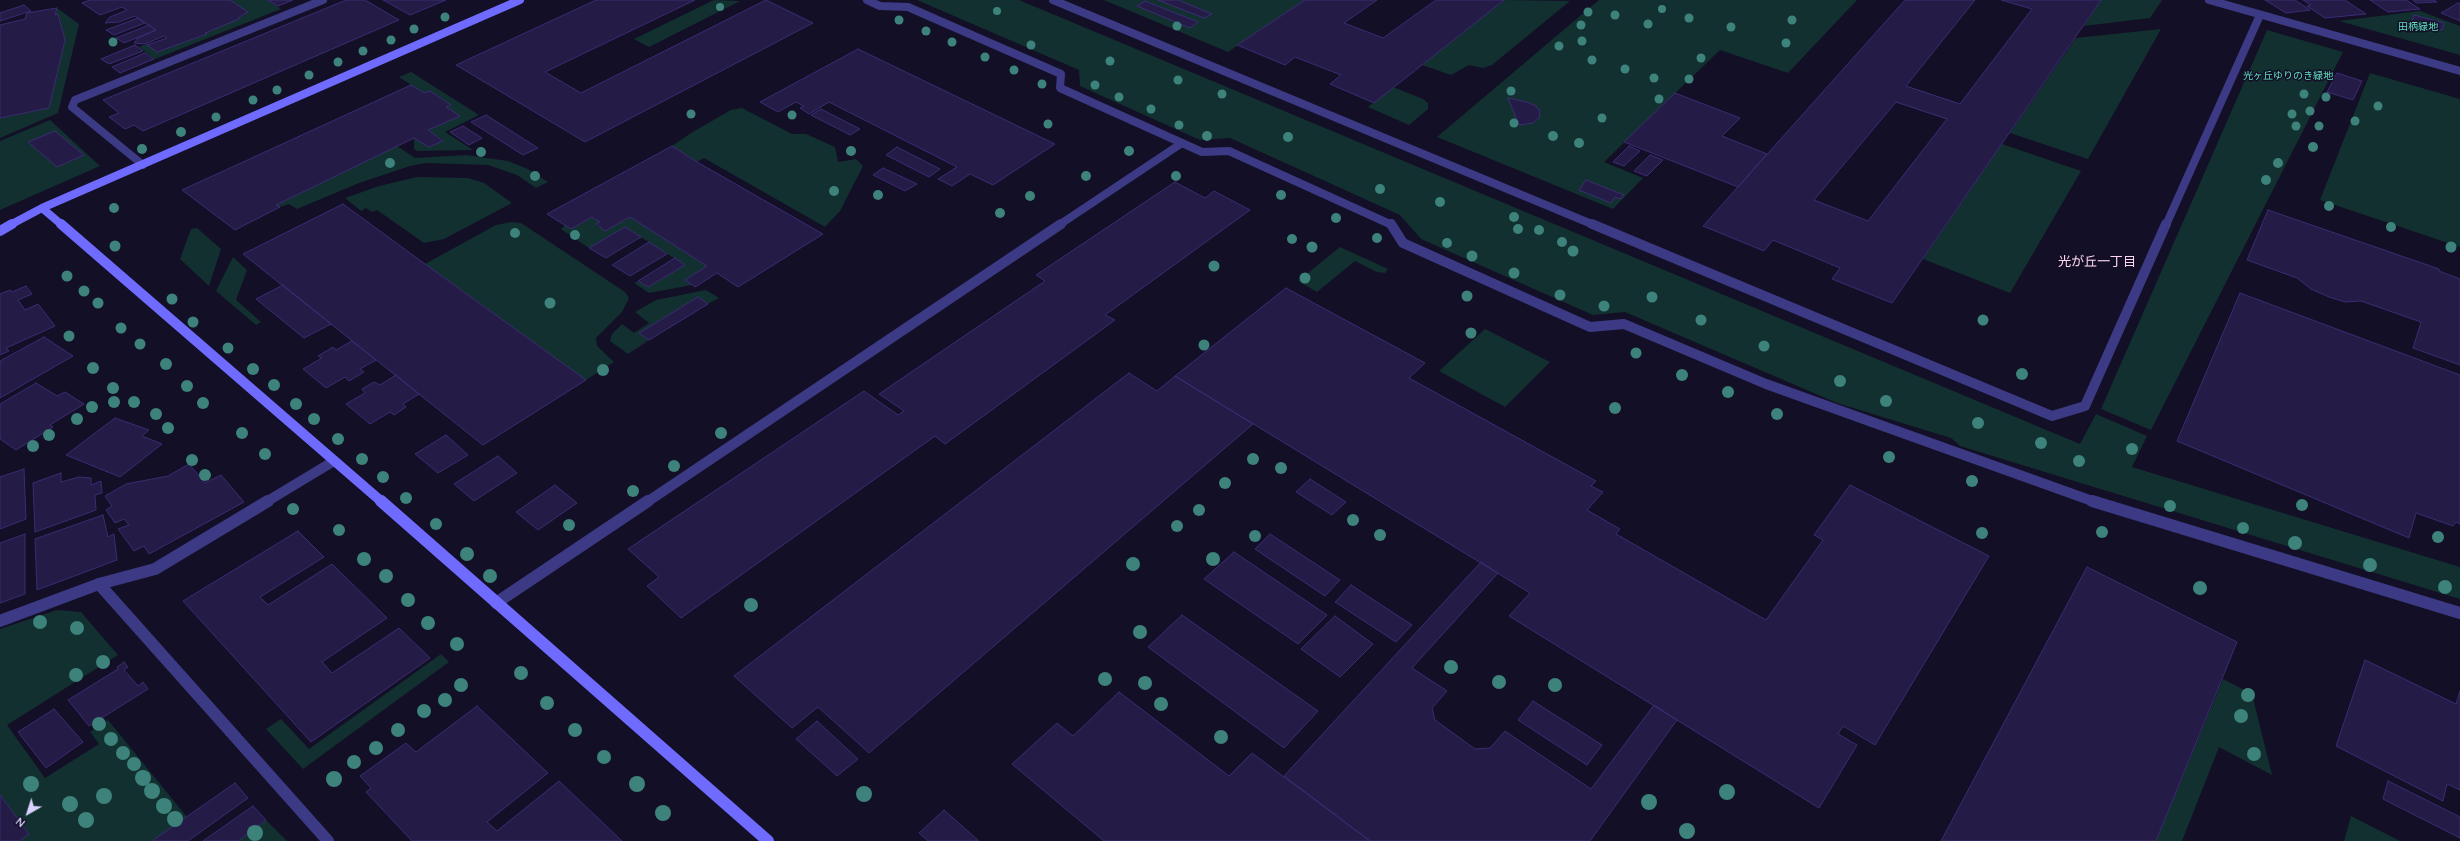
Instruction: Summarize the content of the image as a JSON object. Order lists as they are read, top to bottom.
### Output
{
  "districts": ["光が丘一丁目"],
  "parks": ["田柄緑地", "光ヶ丘ゆりのき緑地"],
  "north": "bottom left"
}
